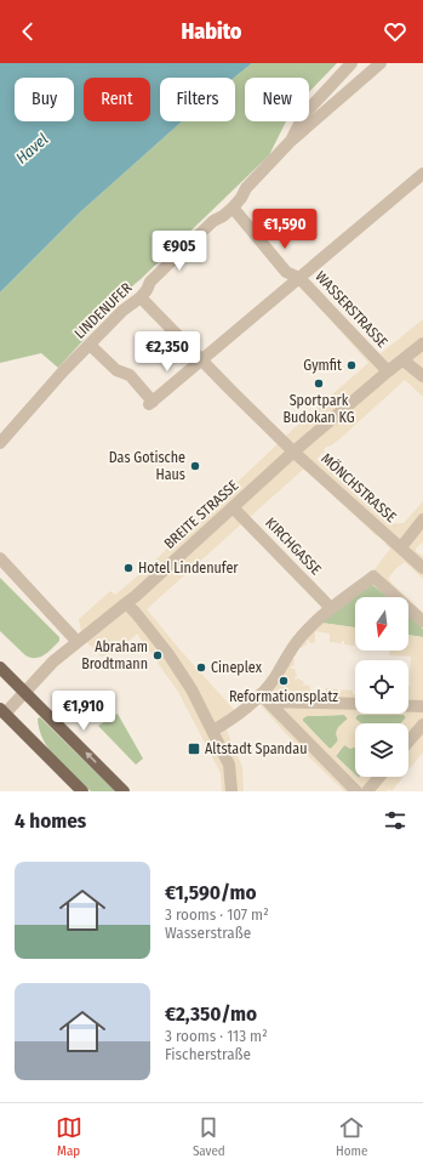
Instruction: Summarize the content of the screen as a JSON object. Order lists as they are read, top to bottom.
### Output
{
  "streets": {
    "street": [
      "WASSERSTRASSE",
      "LINDENUFER",
      "MÖNCHSTRASSE",
      "BREITE STRASSE",
      "KIRCHGASSE"
    ]
  },
  "crossings": [
    ["WASSERSTRASSE", "LINDENUFER"],
    ["WASSERSTRASSE", "BREITE STRASSE"],
    ["LINDENUFER", "MÖNCHSTRASSE"],
    ["MÖNCHSTRASSE", "BREITE STRASSE"],
    ["BREITE STRASSE", "KIRCHGASSE"]
  ],
  "water": ["Havel"],
  "places": {
    "other": [
      "Gymfit",
      "Sportpark Budokan KG",
      "Das Gotische Haus",
      "Hotel Lindenufer",
      "Abraham Brodtmann",
      "Cineplex",
      "Reformationsplatz"
    ],
    "transit": ["Altstadt Spandau"]
  },
  "north": "bottom",
  "page": {
    "header": "Habito",
    "chip": [
      "Buy",
      "Rent",
      "Filters",
      "New"
    ],
    "price": [
      "€1,590",
      "€905",
      "€2,350",
      "€1,910"
    ],
    "heading": "4 homes",
    "list": [
      {
        "name": "€1,590/mo",
        "note": "3 rooms · 107 m² · Wasserstraße"
      },
      {
        "name": "€2,350/mo",
        "note": "3 rooms · 113 m² · Fischerstraße"
      }
    ],
    "tabs": ["Map", "Saved", "Home"]
  }
}
